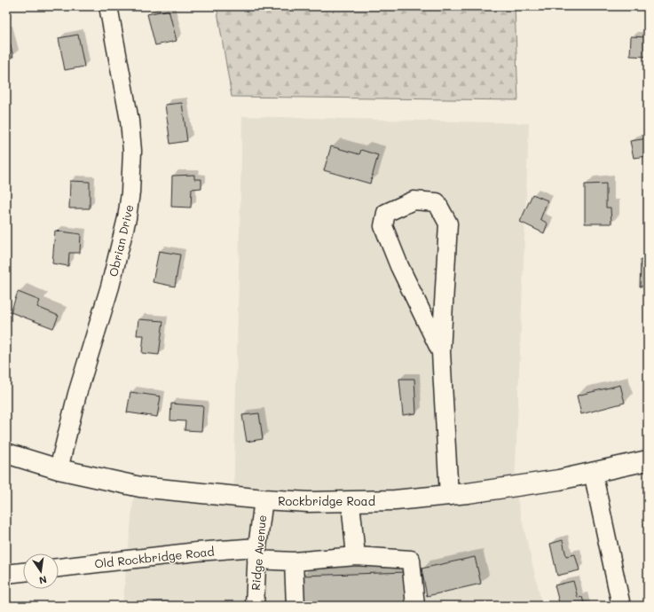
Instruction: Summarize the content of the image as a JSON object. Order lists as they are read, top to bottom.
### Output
{
  "streets": {
    "main road": ["Rockbridge Road"],
    "street": ["Obrian Drive", "Ridge Avenue", "Old Rockbridge Road"]
  },
  "crossings": [
    ["Obrian Drive", "Rockbridge Road"],
    ["Rockbridge Road", "Ridge Avenue"],
    ["Ridge Avenue", "Old Rockbridge Road"]
  ],
  "north": "bottom"
}
